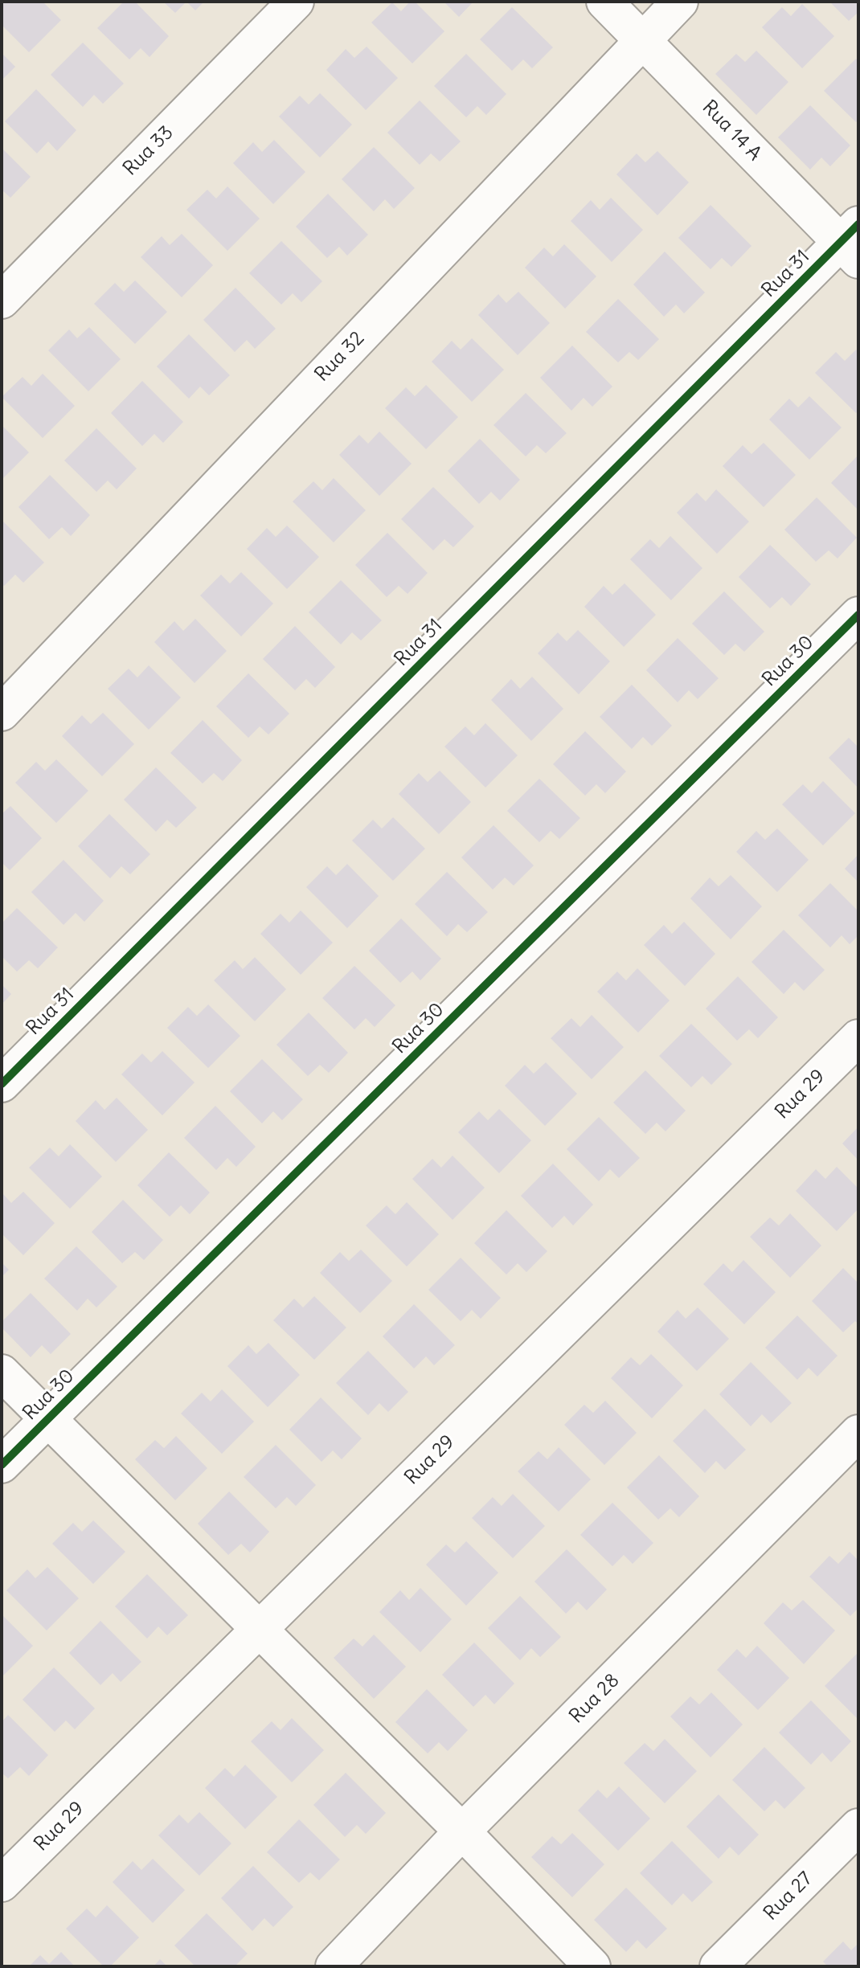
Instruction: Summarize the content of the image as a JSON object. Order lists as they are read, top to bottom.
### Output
{
  "streets": {
    "street": [
      "Rua 14 A",
      "Rua 33",
      "Rua 31",
      "Rua 32",
      "Rua 30",
      "Rua 29",
      "Rua 28",
      "Rua 27"
    ]
  },
  "crossings": [
    ["Rua 14 A", "Rua 31"],
    ["Rua 14 A", "Rua 32"]
  ]
}
